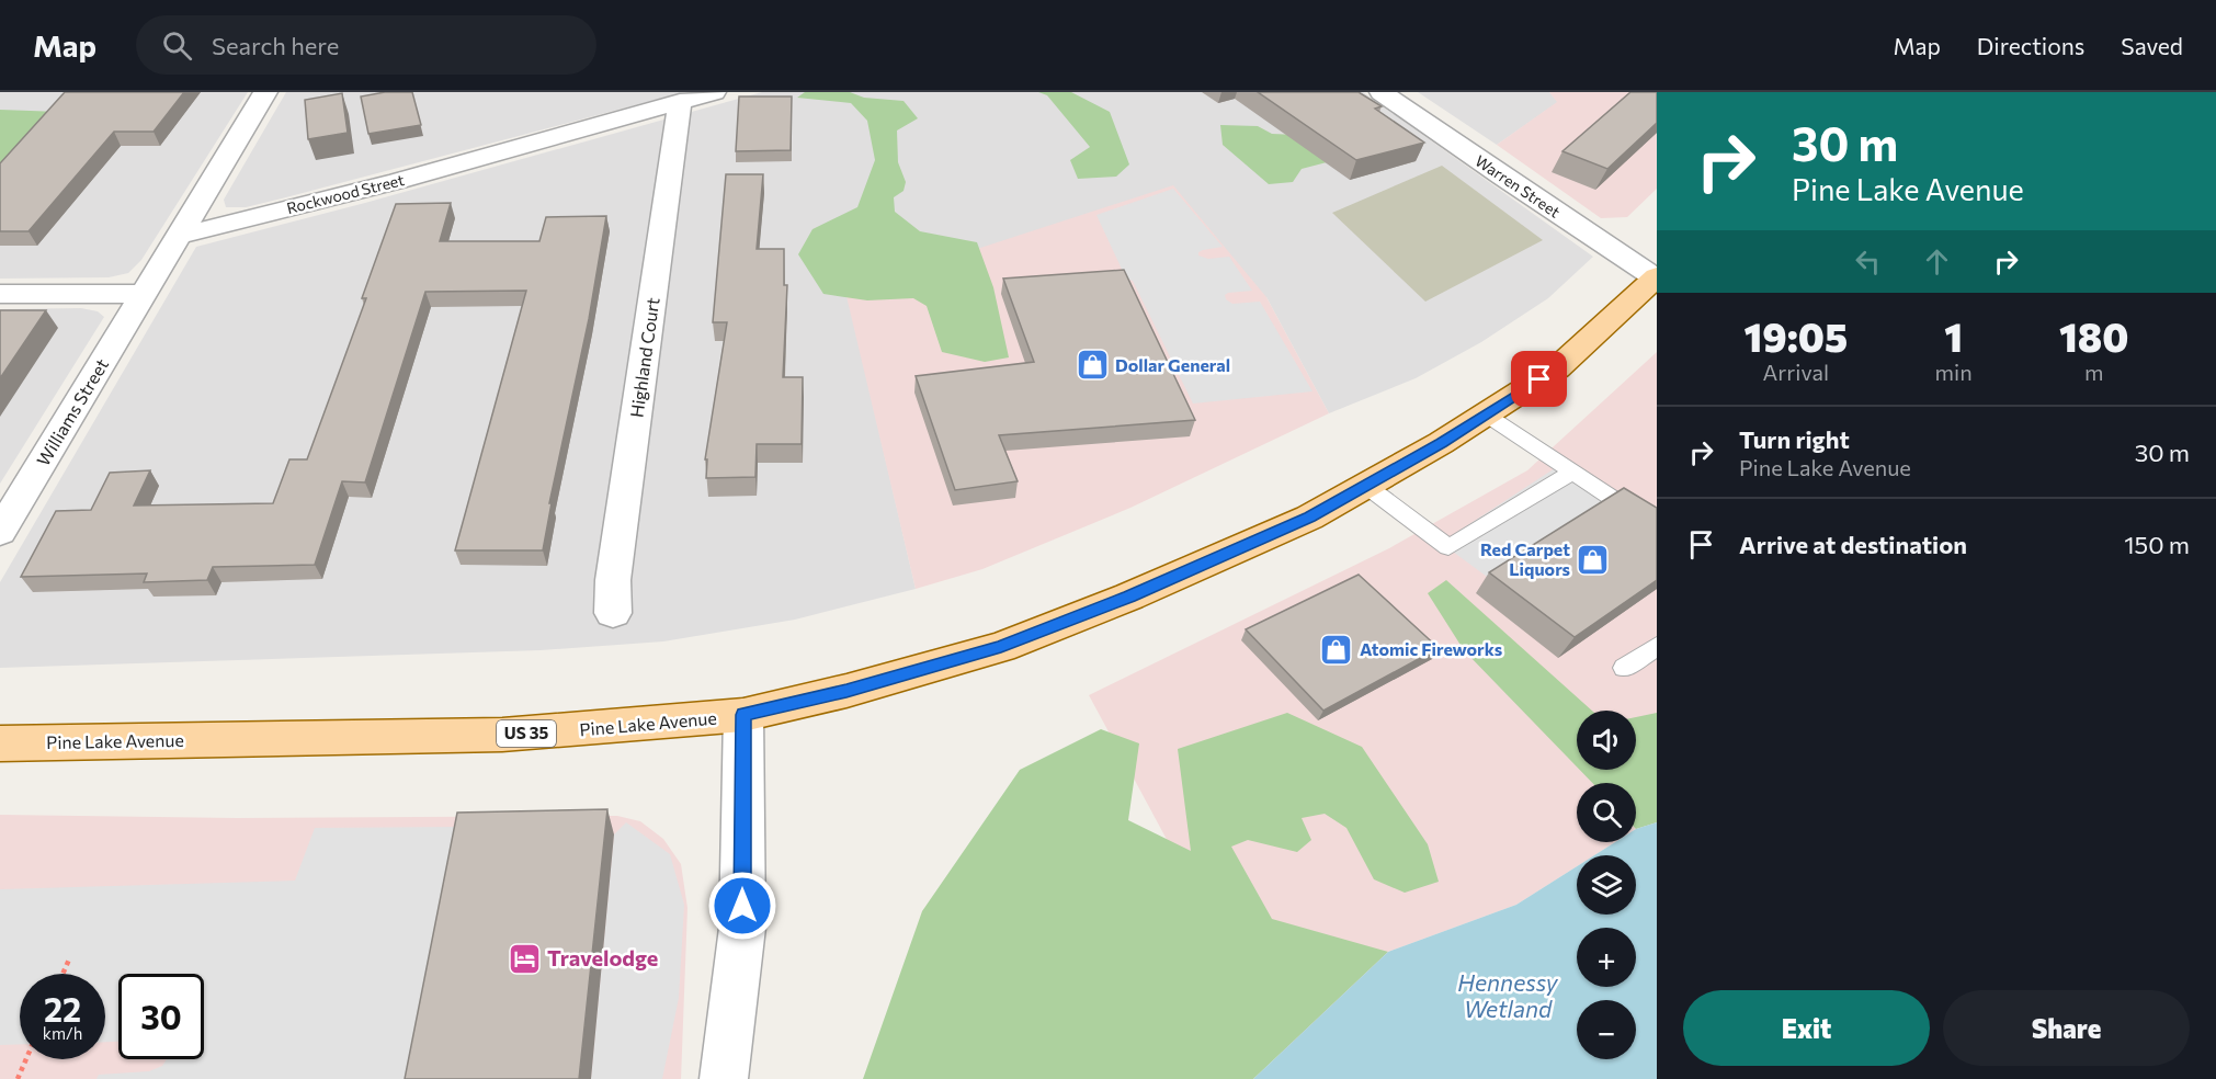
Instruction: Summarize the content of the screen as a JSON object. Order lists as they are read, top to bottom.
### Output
{
  "streets": {
    "main road": ["Pine Lake Avenue", "US 35"],
    "street": [
      "Warren Street",
      "Rockwood Street",
      "Highland Court",
      "Williams Street"
    ]
  },
  "crossings": [
    ["Warren Street", "Pine Lake Avenue"],
    ["Rockwood Street", "Highland Court"]
  ],
  "water": ["Hennessy Wetland"],
  "places": {
    "shop": ["Dollar General", "Red Carpet Liquors", "Atomic Fireworks"],
    "hotel": ["Travelodge"]
  },
  "page": {
    "header": "Map",
    "search": "Search here",
    "nav": ["Map", "Directions", "Saved"],
    "turn": ["30 m", "Pine Lake Avenue"],
    "eta": [
      "19:05",
      "Arrival",
      "1",
      "min",
      "180",
      "m"
    ],
    "list": [
      {
        "name": "Turn right",
        "note": "Pine Lake Avenue",
        "value": "30 m"
      },
      {
        "name": "Arrive at destination",
        "value": "150 m"
      }
    ],
    "map_buttons": ["+", "−"],
    "speed": "22 km/h",
    "limit": "30",
    "buttons": ["Exit", "Share"]
  }
}
